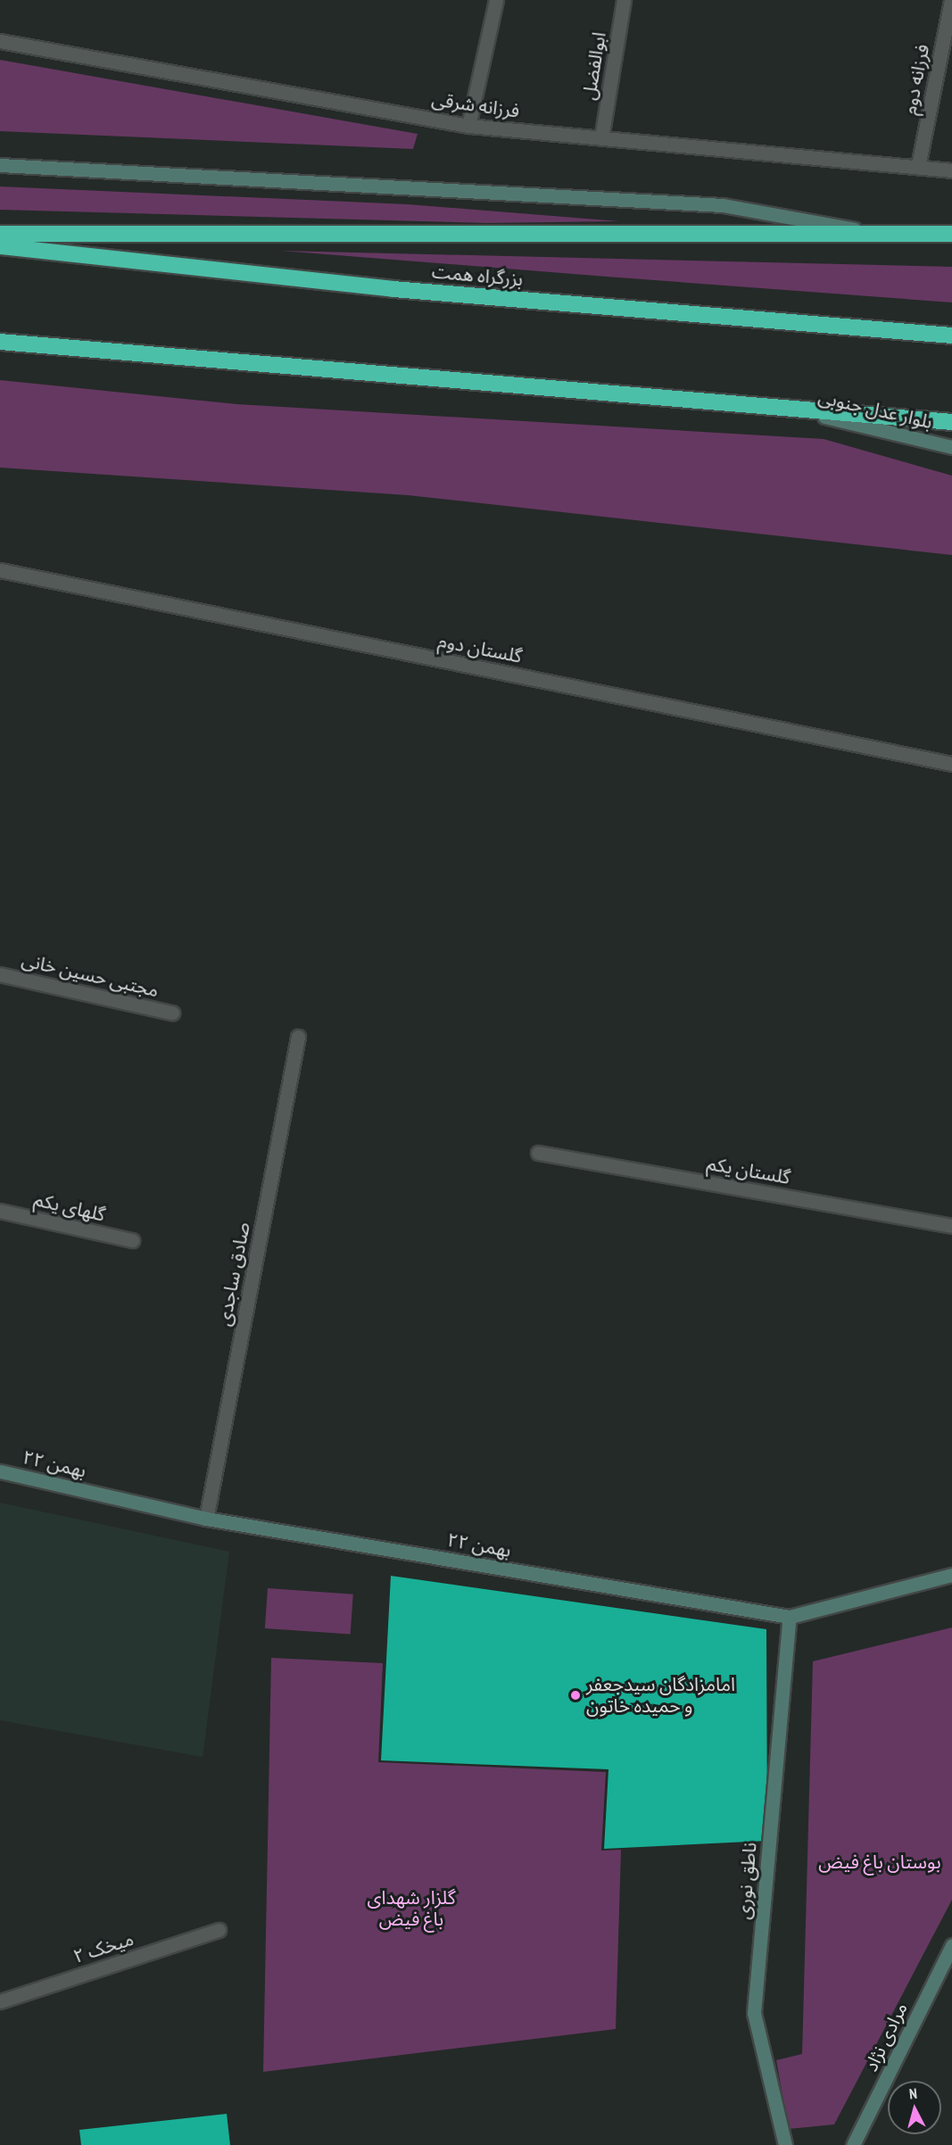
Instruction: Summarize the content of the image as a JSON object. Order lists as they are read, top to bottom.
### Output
{
  "streets": {
    "highway": ["بزرگراه همت"],
    "main road": [
      "بلوار عدل جنوبی",
      "۲۲ بهمن",
      "ناطق نوری",
      "مرادی نژاد"
    ],
    "street": [
      "ابوالفضل",
      "فرزانه دوم",
      "فرزانه شرقی",
      "گلستان دوم",
      "مجتبی حسین خانی",
      "گلستان یکم",
      "گلهای یکم",
      "صادق ساجدی",
      "میخک ۲"
    ]
  },
  "crossings": [
    ["ابوالفضل", "فرزانه شرقی"],
    ["فرزانه دوم", "فرزانه شرقی"],
    ["صادق ساجدی", "۲۲ بهمن"],
    ["۲۲ بهمن", "ناطق نوری"]
  ],
  "parks": ["بوستان باغ فیض", "گلزار شهدای باغ فیض"],
  "places": ["امامزادگان سیدجعفر و حمیده خاتون"],
  "north": "top"
}
